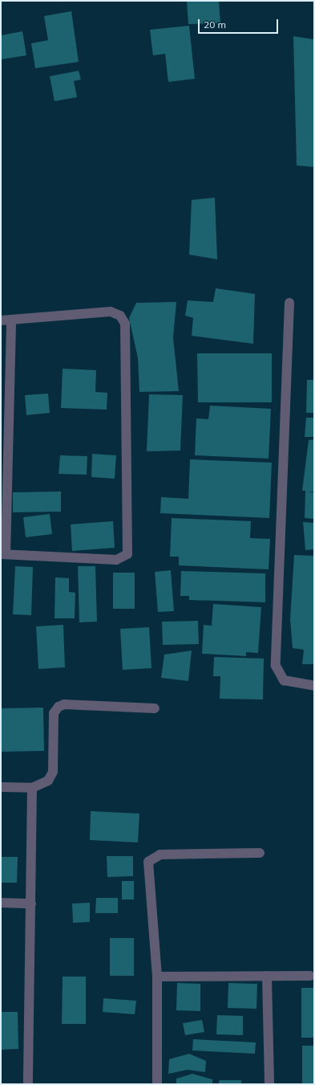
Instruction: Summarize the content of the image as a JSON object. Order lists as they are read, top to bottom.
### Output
{
  "scale_bar": "20 m"
}
